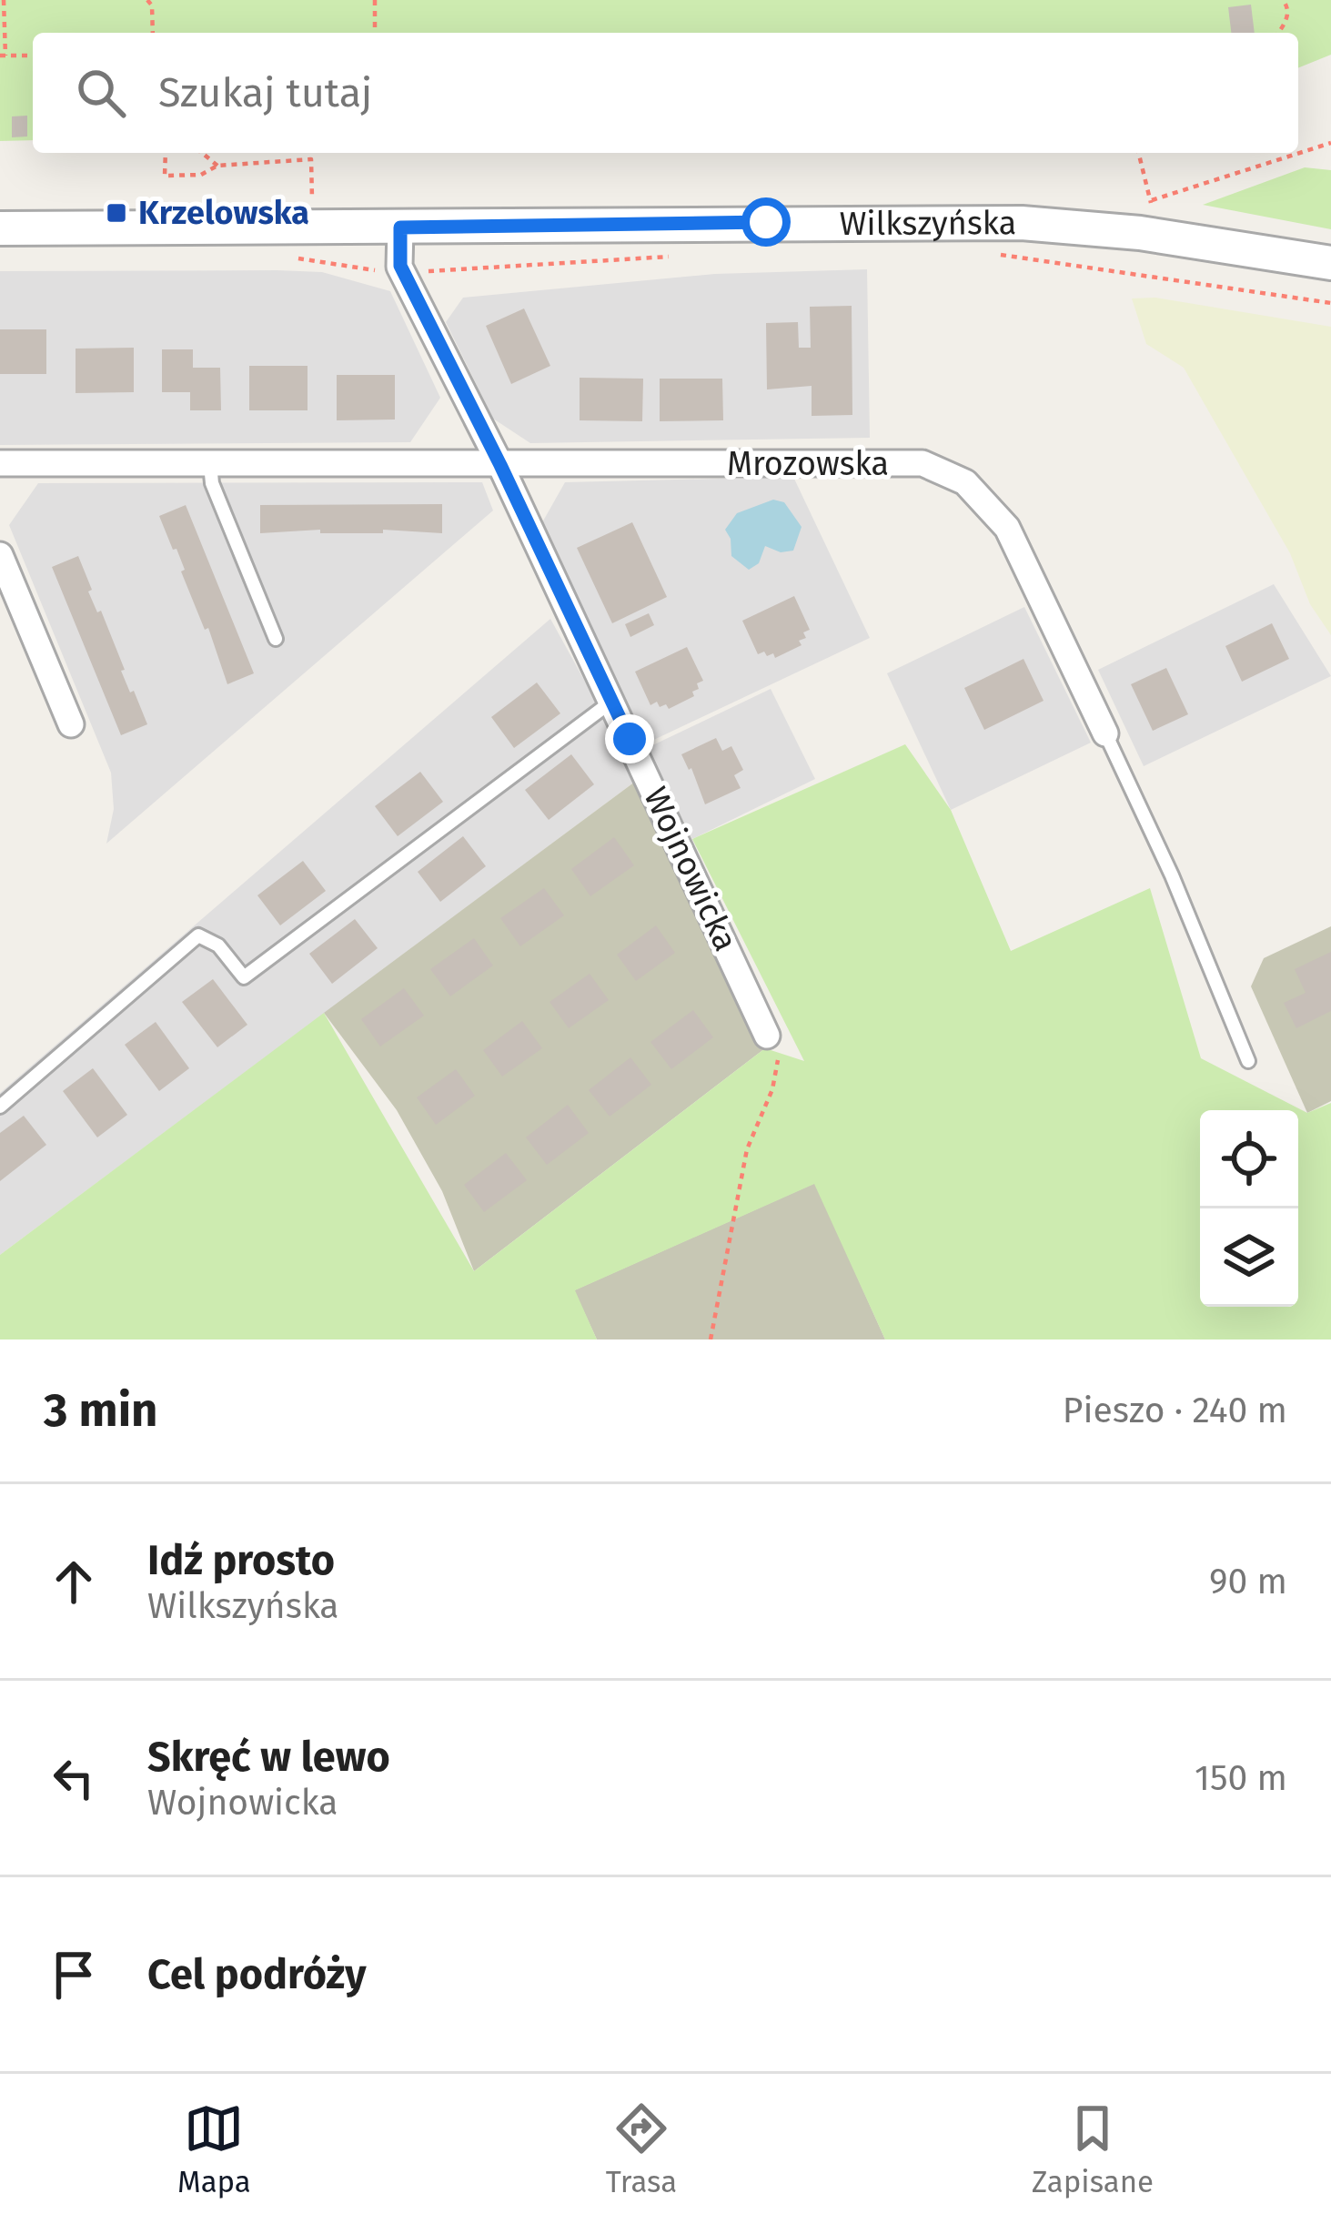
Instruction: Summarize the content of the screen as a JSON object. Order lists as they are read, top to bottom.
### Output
{
  "streets": {
    "street": ["Wilkszyńska", "Mrozowska", "Wojnowicka"]
  },
  "crossings": [
    ["Wilkszyńska", "Wojnowicka"],
    ["Mrozowska", "Wojnowicka"]
  ],
  "places": {
    "transit": ["Krzelowska"]
  },
  "page": {
    "search": "Szukaj tutaj",
    "heading": ["3 min", "Pieszo · 240 m"],
    "list": [
      ["Idź prosto", "Wilkszyńska", "90 m"],
      ["Skręć w lewo", "Wojnowicka", "150 m"],
      "Cel podróży"
    ],
    "nav": ["Mapa", "Trasa", "Zapisane"]
  }
}
